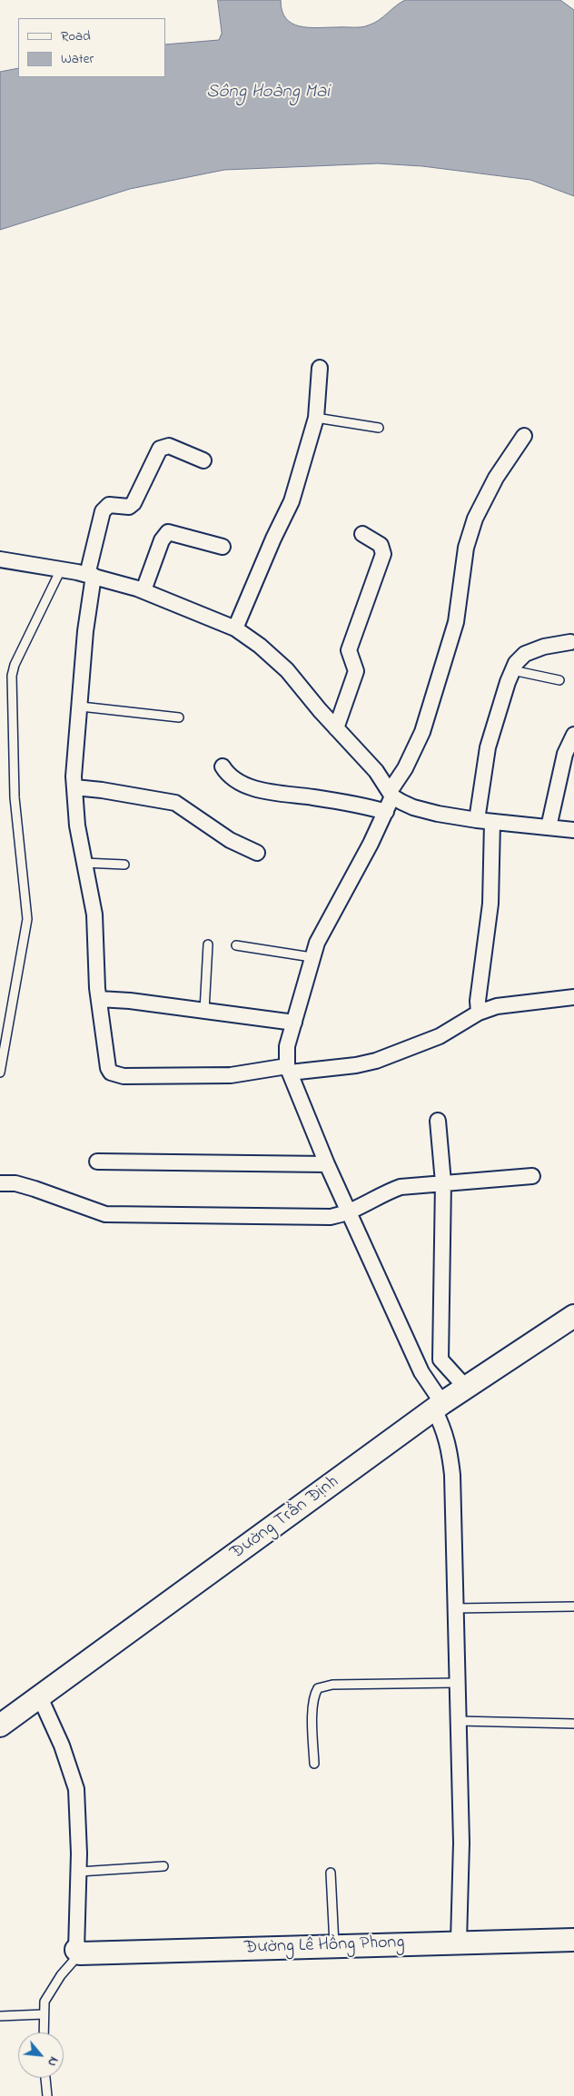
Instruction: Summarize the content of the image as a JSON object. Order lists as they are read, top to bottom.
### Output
{
  "streets": {
    "main road": ["Đường Trần Định", "Đường Lê Hồng Phong"]
  },
  "water": ["Sông Hoàng Mai"],
  "legend": ["Road", "Water"],
  "north": "bottom right"
}
